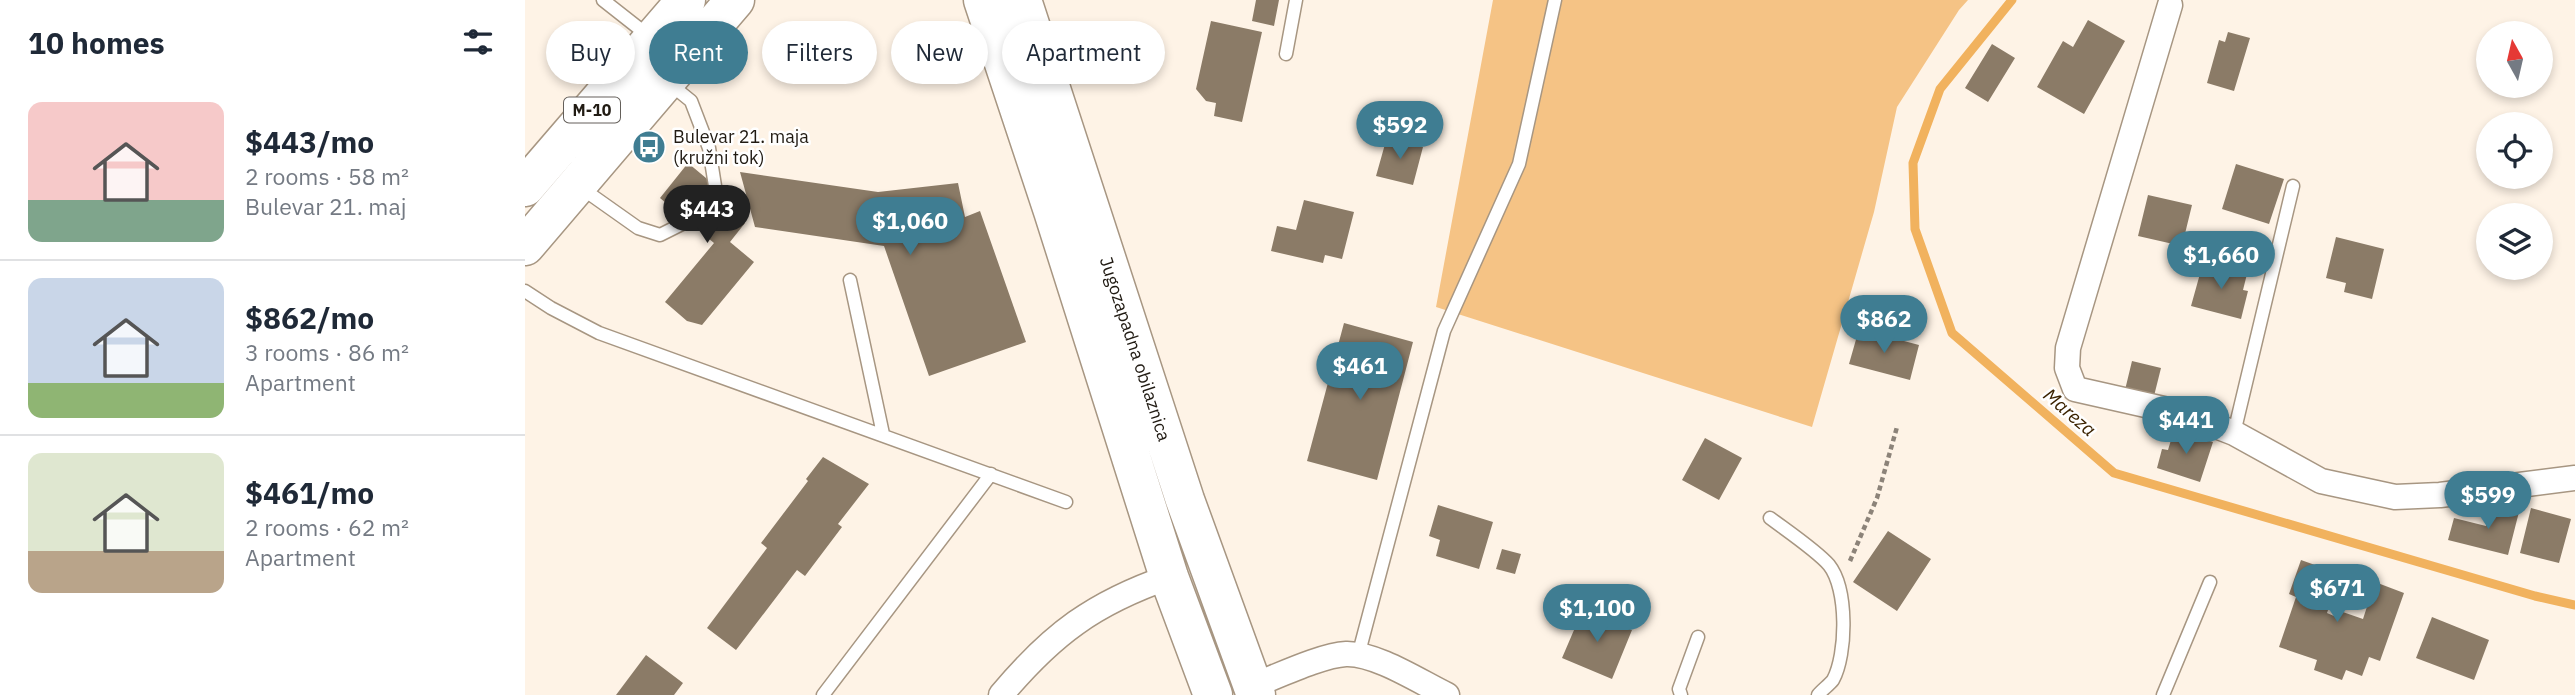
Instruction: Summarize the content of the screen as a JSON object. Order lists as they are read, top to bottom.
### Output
{
  "streets": {
    "main road": ["M-10", "Jugozapadna obilaznica"]
  },
  "water": ["Mareza"],
  "places": {
    "bus stop": ["Bulevar 21. maja (kružni tok)"]
  },
  "north": "top",
  "page": {
    "heading": "10 homes",
    "chip": [
      "Buy",
      "Rent",
      "Filters",
      "New",
      "Apartment"
    ],
    "list": [
      {
        "name": "$443/mo",
        "note": "2 rooms · 58 m² · Bulevar 21. maj"
      },
      {
        "name": "$862/mo",
        "note": "3 rooms · 86 m² · Apartment"
      },
      {
        "name": "$461/mo",
        "note": "2 rooms · 62 m² · Apartment"
      }
    ],
    "price": [
      "$592",
      "$443",
      "$1,060",
      "$1,660",
      "$862",
      "$461",
      "$441",
      "$599",
      "$671",
      "$1,100"
    ]
  }
}
